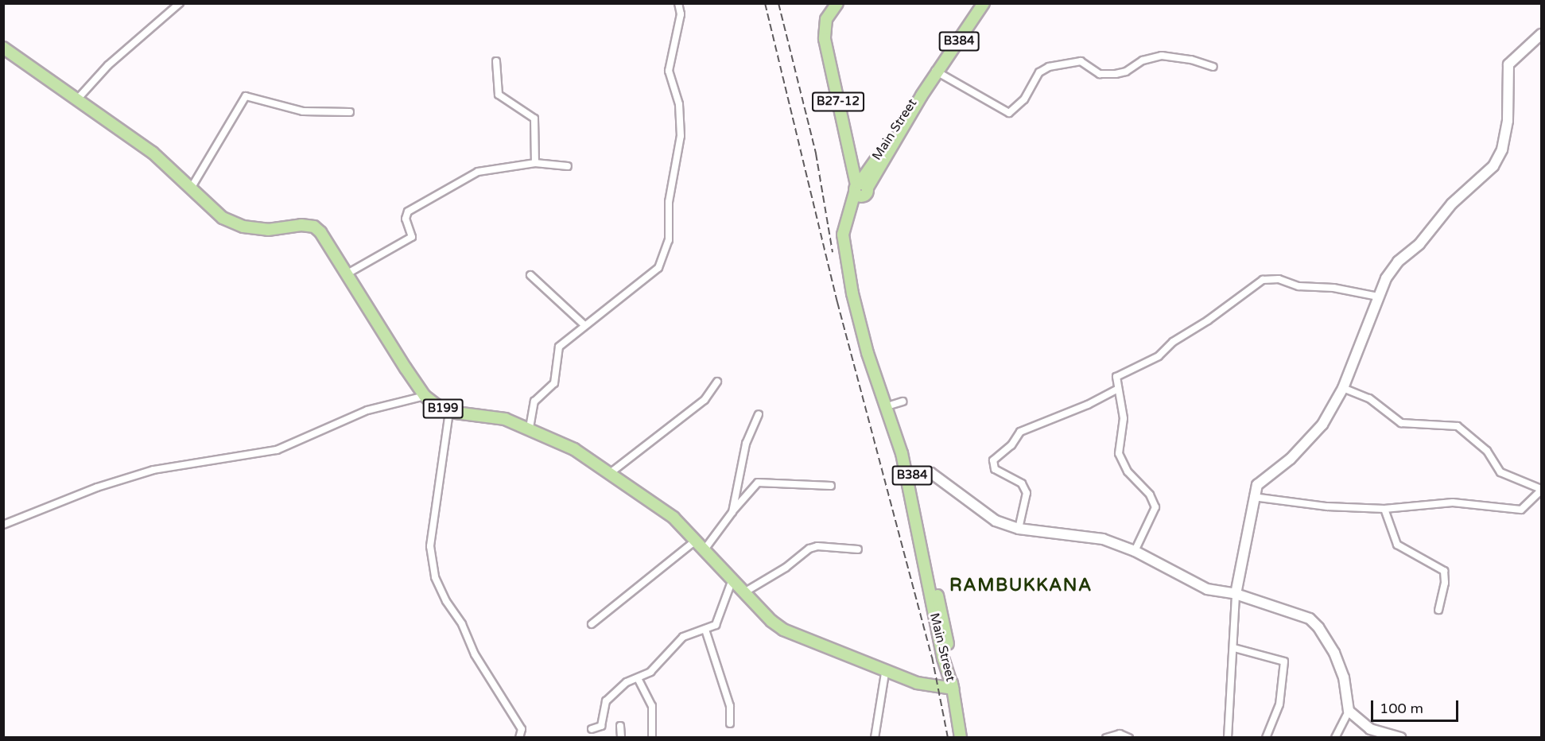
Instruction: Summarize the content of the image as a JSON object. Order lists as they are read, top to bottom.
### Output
{
  "streets": {
    "main road": [
      "B384",
      "B27-12",
      "Main Street",
      "B199"
    ]
  },
  "crossings": [
    ["B384", "Main Street"],
    ["B27-12", "Main Street"],
    ["Main Street", "B199"]
  ],
  "districts": ["RAMBUKKANA"],
  "scale_bar": "100 m"
}
